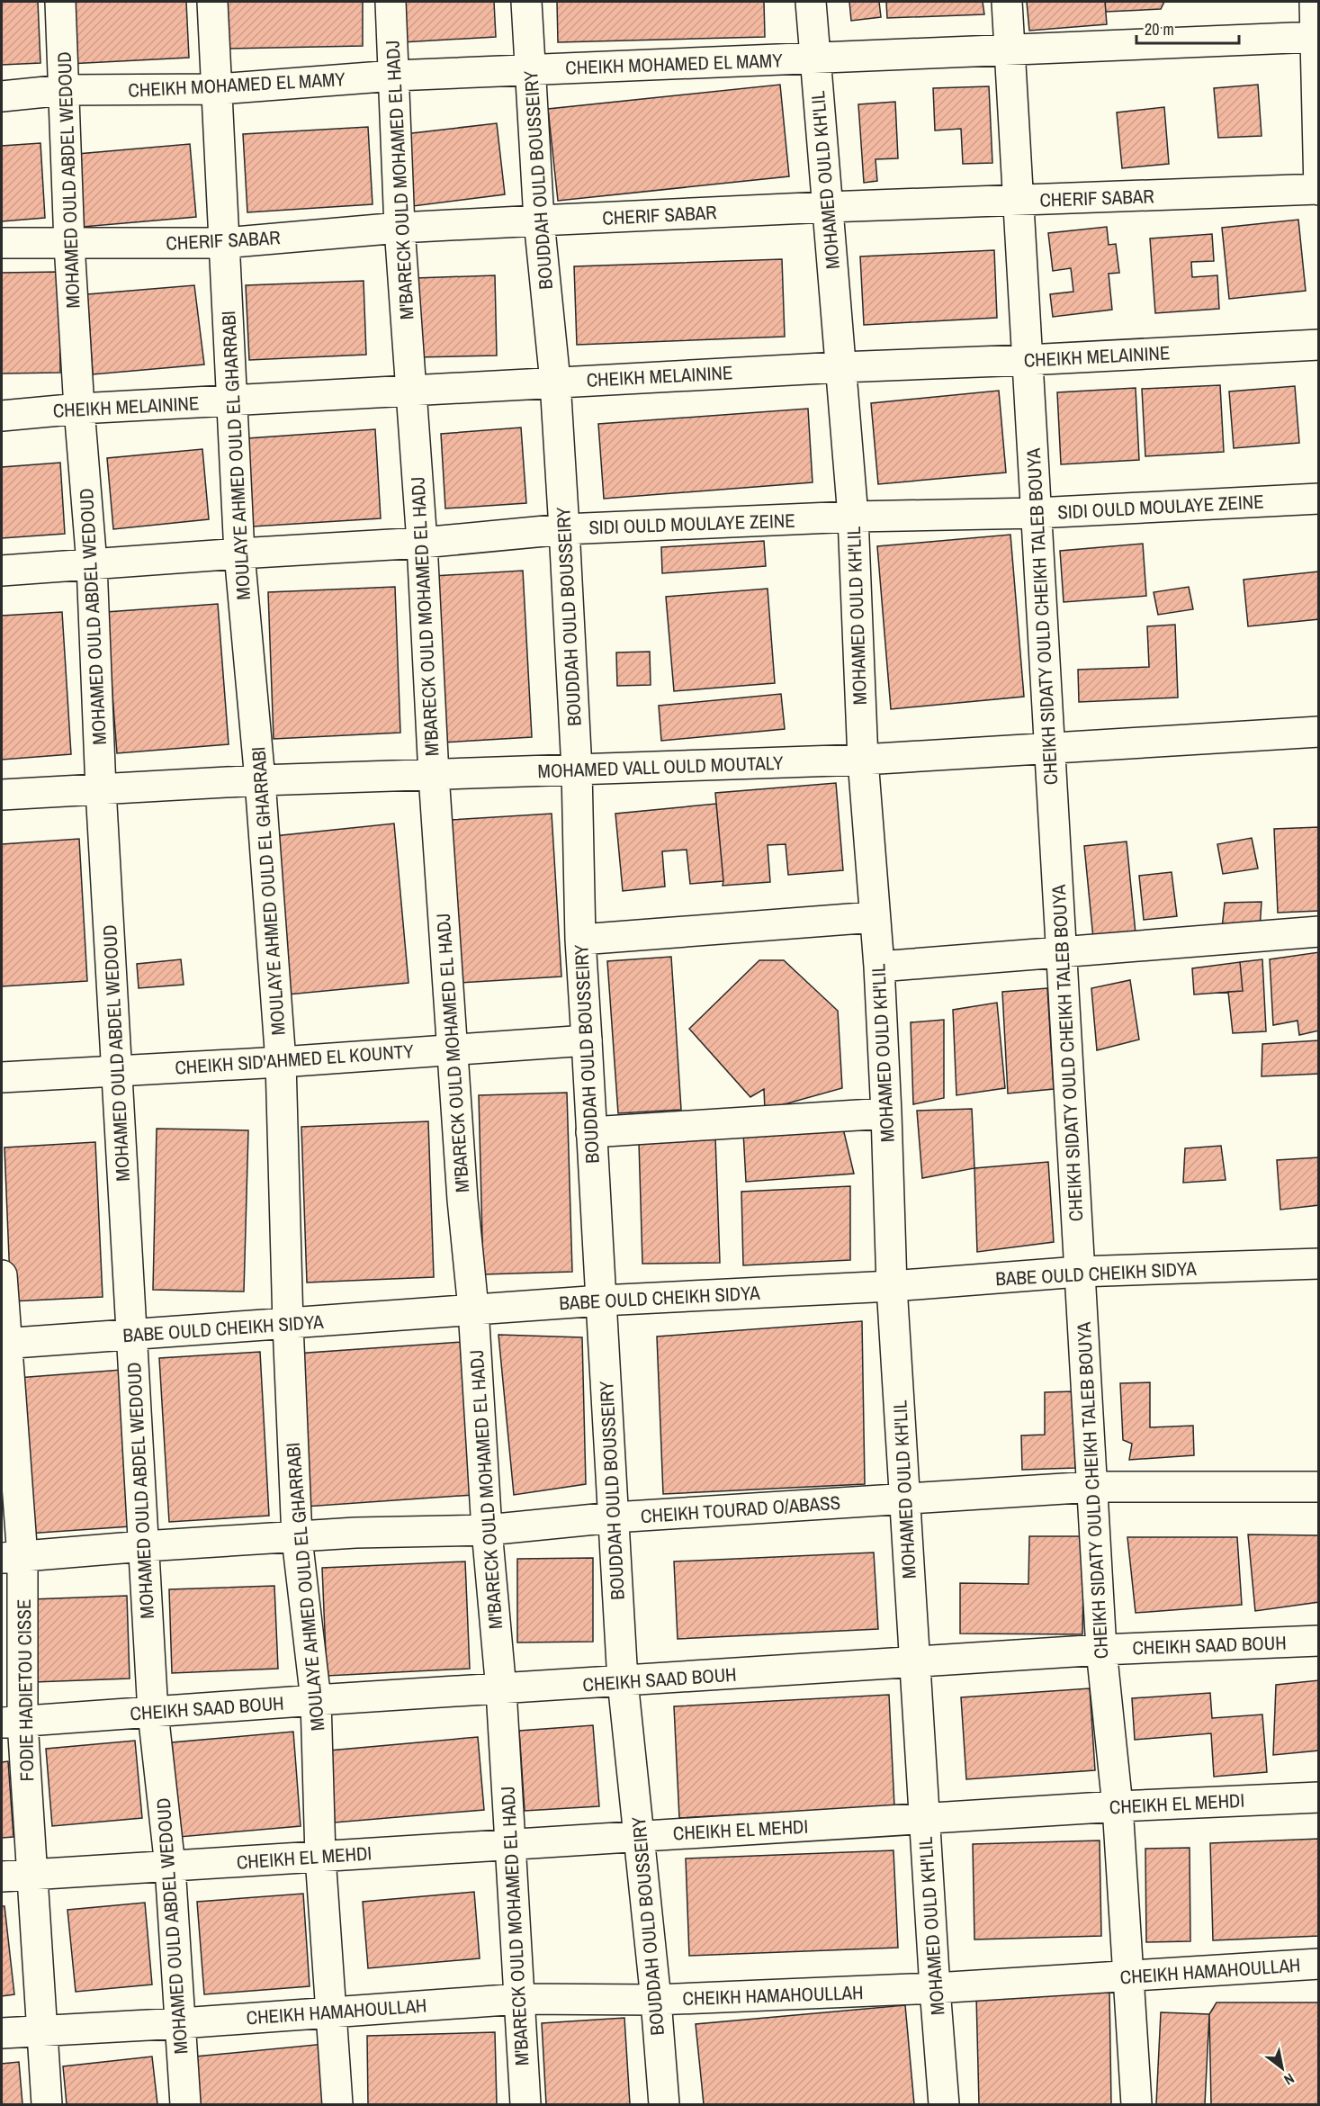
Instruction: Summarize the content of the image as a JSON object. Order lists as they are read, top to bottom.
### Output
{
  "streets": {
    "street": [
      "CHEIKH MOHAMED EL MAMY",
      "MOHAMED OULD ABDEL WEDOUD",
      "M'BARECK OULD MOHAMED EL HADJ",
      "BOUDDAH OULD BOUSSEIRY",
      "MOHAMED OULD KH'LIL",
      "CHERIF SABAR",
      "CHEIKH MELAININE",
      "MOULAYE AHMED OULD EL GHARRABI",
      "SIDI OULD MOULAYE ZEINE",
      "CHEIKH SIDATY OULD CHEIKH TALEB BOUYA",
      "MOHAMED VALL OULD MOUTALY",
      "CHEIKH SID'AHMED EL KOUNTY",
      "BABE OULD CHEIKH SIDYA",
      "CHEIKH TOURAD O/ABASS",
      "CHEIKH SAAD BOUH",
      "FODIE HADIETOU CISSE",
      "CHEIKH EL MEHDI",
      "CHEIKH HAMAHOULLAH"
    ]
  },
  "crossings": [
    ["CHEIKH MOHAMED EL MAMY", "MOHAMED OULD ABDEL WEDOUD"],
    ["CHEIKH MOHAMED EL MAMY", "M'BARECK OULD MOHAMED EL HADJ"],
    ["CHEIKH MOHAMED EL MAMY", "BOUDDAH OULD BOUSSEIRY"],
    ["CHEIKH MOHAMED EL MAMY", "MOHAMED OULD KH'LIL"],
    ["CHEIKH MOHAMED EL MAMY", "MOULAYE AHMED OULD EL GHARRABI"],
    ["CHEIKH MOHAMED EL MAMY", "CHEIKH SIDATY OULD CHEIKH TALEB BOUYA"],
    ["MOHAMED OULD ABDEL WEDOUD", "CHERIF SABAR"],
    ["MOHAMED OULD ABDEL WEDOUD", "CHEIKH MELAININE"],
    ["MOHAMED OULD ABDEL WEDOUD", "SIDI OULD MOULAYE ZEINE"],
    ["MOHAMED OULD ABDEL WEDOUD", "MOHAMED VALL OULD MOUTALY"],
    ["MOHAMED OULD ABDEL WEDOUD", "CHEIKH SID'AHMED EL KOUNTY"],
    ["MOHAMED OULD ABDEL WEDOUD", "BABE OULD CHEIKH SIDYA"],
    ["MOHAMED OULD ABDEL WEDOUD", "CHEIKH TOURAD O/ABASS"],
    ["MOHAMED OULD ABDEL WEDOUD", "CHEIKH SAAD BOUH"],
    ["MOHAMED OULD ABDEL WEDOUD", "CHEIKH EL MEHDI"],
    ["MOHAMED OULD ABDEL WEDOUD", "CHEIKH HAMAHOULLAH"],
    ["M'BARECK OULD MOHAMED EL HADJ", "CHERIF SABAR"],
    ["M'BARECK OULD MOHAMED EL HADJ", "CHEIKH MELAININE"],
    ["M'BARECK OULD MOHAMED EL HADJ", "SIDI OULD MOULAYE ZEINE"],
    ["M'BARECK OULD MOHAMED EL HADJ", "MOHAMED VALL OULD MOUTALY"],
    ["M'BARECK OULD MOHAMED EL HADJ", "CHEIKH SID'AHMED EL KOUNTY"],
    ["M'BARECK OULD MOHAMED EL HADJ", "BABE OULD CHEIKH SIDYA"],
    ["M'BARECK OULD MOHAMED EL HADJ", "CHEIKH TOURAD O/ABASS"],
    ["M'BARECK OULD MOHAMED EL HADJ", "CHEIKH SAAD BOUH"],
    ["M'BARECK OULD MOHAMED EL HADJ", "CHEIKH EL MEHDI"],
    ["M'BARECK OULD MOHAMED EL HADJ", "CHEIKH HAMAHOULLAH"],
    ["BOUDDAH OULD BOUSSEIRY", "CHERIF SABAR"],
    ["BOUDDAH OULD BOUSSEIRY", "CHEIKH MELAININE"],
    ["BOUDDAH OULD BOUSSEIRY", "SIDI OULD MOULAYE ZEINE"],
    ["BOUDDAH OULD BOUSSEIRY", "MOHAMED VALL OULD MOUTALY"],
    ["BOUDDAH OULD BOUSSEIRY", "CHEIKH SID'AHMED EL KOUNTY"],
    ["BOUDDAH OULD BOUSSEIRY", "BABE OULD CHEIKH SIDYA"],
    ["BOUDDAH OULD BOUSSEIRY", "CHEIKH TOURAD O/ABASS"],
    ["BOUDDAH OULD BOUSSEIRY", "CHEIKH SAAD BOUH"],
    ["BOUDDAH OULD BOUSSEIRY", "CHEIKH EL MEHDI"],
    ["BOUDDAH OULD BOUSSEIRY", "CHEIKH HAMAHOULLAH"],
    ["MOHAMED OULD KH'LIL", "CHERIF SABAR"],
    ["MOHAMED OULD KH'LIL", "CHEIKH MELAININE"],
    ["MOHAMED OULD KH'LIL", "SIDI OULD MOULAYE ZEINE"],
    ["MOHAMED OULD KH'LIL", "MOHAMED VALL OULD MOUTALY"],
    ["MOHAMED OULD KH'LIL", "BABE OULD CHEIKH SIDYA"],
    ["MOHAMED OULD KH'LIL", "CHEIKH TOURAD O/ABASS"],
    ["MOHAMED OULD KH'LIL", "CHEIKH SAAD BOUH"],
    ["MOHAMED OULD KH'LIL", "CHEIKH EL MEHDI"],
    ["MOHAMED OULD KH'LIL", "CHEIKH HAMAHOULLAH"],
    ["CHERIF SABAR", "MOULAYE AHMED OULD EL GHARRABI"],
    ["CHERIF SABAR", "CHEIKH SIDATY OULD CHEIKH TALEB BOUYA"],
    ["CHEIKH MELAININE", "MOULAYE AHMED OULD EL GHARRABI"],
    ["CHEIKH MELAININE", "CHEIKH SIDATY OULD CHEIKH TALEB BOUYA"],
    ["MOULAYE AHMED OULD EL GHARRABI", "SIDI OULD MOULAYE ZEINE"],
    ["MOULAYE AHMED OULD EL GHARRABI", "MOHAMED VALL OULD MOUTALY"],
    ["MOULAYE AHMED OULD EL GHARRABI", "CHEIKH SID'AHMED EL KOUNTY"],
    ["MOULAYE AHMED OULD EL GHARRABI", "BABE OULD CHEIKH SIDYA"],
    ["MOULAYE AHMED OULD EL GHARRABI", "CHEIKH TOURAD O/ABASS"],
    ["MOULAYE AHMED OULD EL GHARRABI", "CHEIKH SAAD BOUH"],
    ["MOULAYE AHMED OULD EL GHARRABI", "CHEIKH EL MEHDI"],
    ["MOULAYE AHMED OULD EL GHARRABI", "CHEIKH HAMAHOULLAH"],
    ["SIDI OULD MOULAYE ZEINE", "CHEIKH SIDATY OULD CHEIKH TALEB BOUYA"],
    ["CHEIKH SIDATY OULD CHEIKH TALEB BOUYA", "MOHAMED VALL OULD MOUTALY"],
    ["CHEIKH SIDATY OULD CHEIKH TALEB BOUYA", "BABE OULD CHEIKH SIDYA"],
    ["CHEIKH SIDATY OULD CHEIKH TALEB BOUYA", "CHEIKH TOURAD O/ABASS"],
    ["CHEIKH SIDATY OULD CHEIKH TALEB BOUYA", "CHEIKH SAAD BOUH"],
    ["CHEIKH SIDATY OULD CHEIKH TALEB BOUYA", "CHEIKH EL MEHDI"],
    ["CHEIKH SIDATY OULD CHEIKH TALEB BOUYA", "CHEIKH HAMAHOULLAH"],
    ["BABE OULD CHEIKH SIDYA", "FODIE HADIETOU CISSE"],
    ["CHEIKH TOURAD O/ABASS", "FODIE HADIETOU CISSE"],
    ["CHEIKH SAAD BOUH", "FODIE HADIETOU CISSE"],
    ["FODIE HADIETOU CISSE", "CHEIKH EL MEHDI"],
    ["FODIE HADIETOU CISSE", "CHEIKH HAMAHOULLAH"]
  ],
  "scale_bar": "20 m",
  "north": "bottom right"
}
